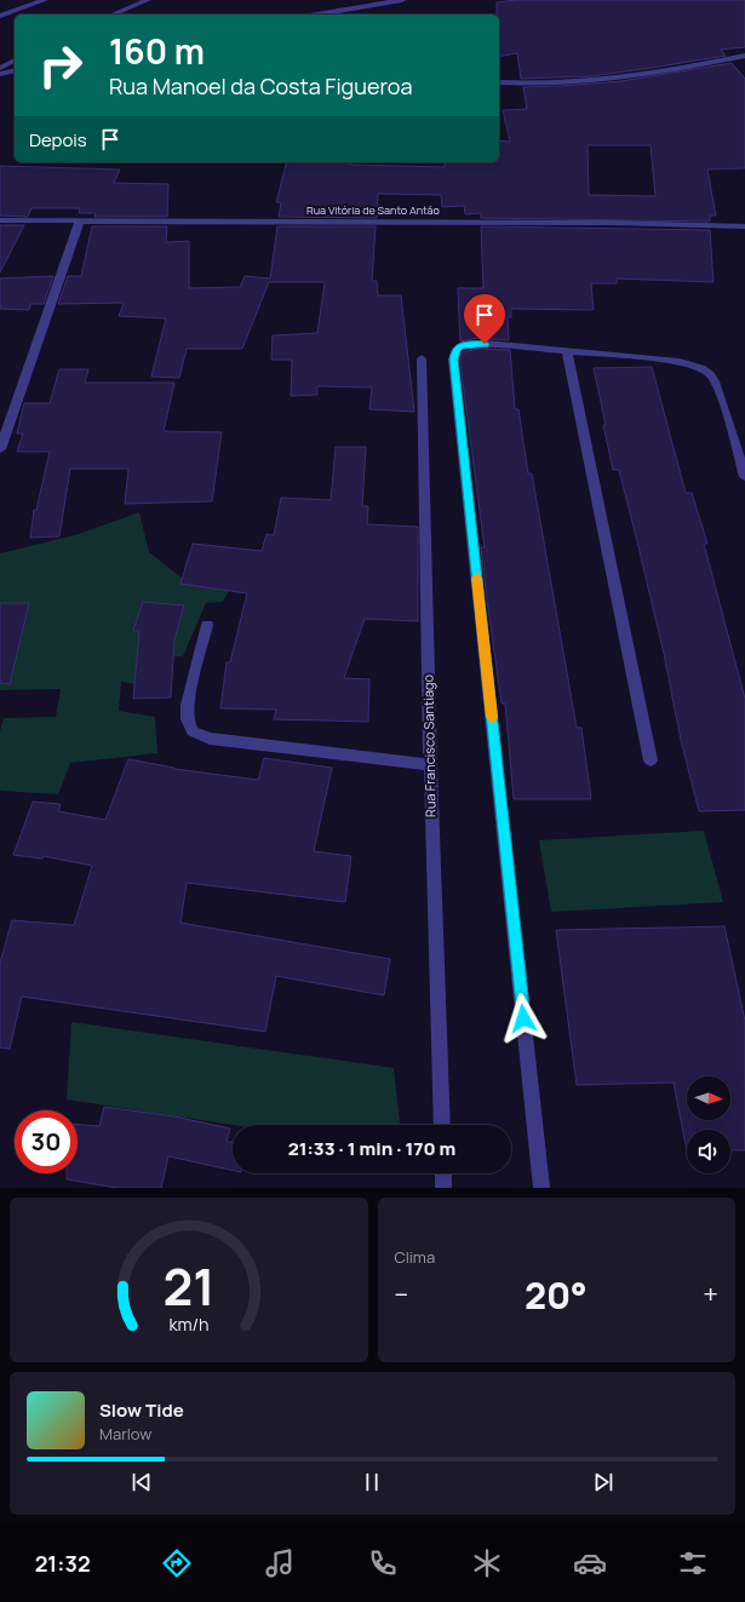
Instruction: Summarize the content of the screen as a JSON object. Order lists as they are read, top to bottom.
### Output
{
  "streets": {
    "street": ["Rua Vitória de Santo Antão", "Rua Francisco Santiago"]
  },
  "north": "right",
  "page": {
    "turn": ["160 m", "Rua Manoel da Costa Figueroa"],
    "then": "Depois",
    "limit": "30",
    "trip": "21:33 · 1 min · 170 m",
    "tile": "Clima",
    "heat": ["−", "20°", "+"],
    "song": ["Slow Tide", "Marlow"],
    "tabs": "21:32",
    "gauge": ["21", "km/h"]
  }
}
